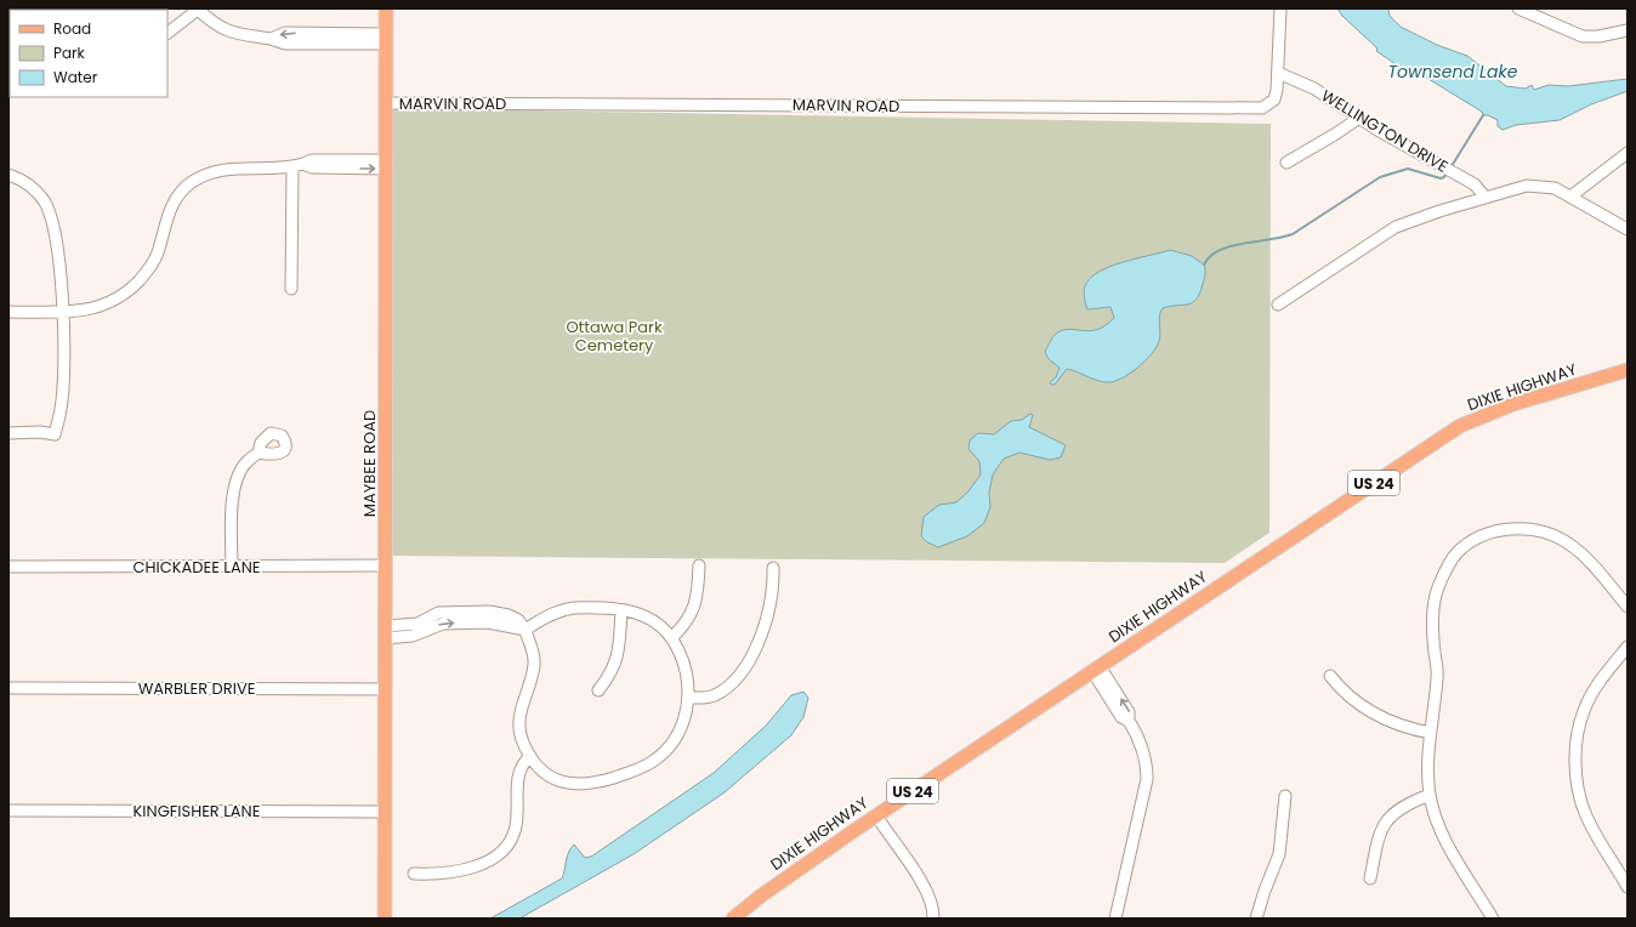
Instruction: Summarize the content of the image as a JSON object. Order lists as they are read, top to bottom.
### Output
{
  "streets": {
    "main road": ["DIXIE HIGHWAY", "MAYBEE ROAD", "US 24"],
    "street": [
      "MARVIN ROAD",
      "WELLINGTON DRIVE",
      "CHICKADEE LANE",
      "WARBLER DRIVE",
      "KINGFISHER LANE"
    ]
  },
  "crossings": [
    ["MARVIN ROAD", "WELLINGTON DRIVE"],
    ["MARVIN ROAD", "MAYBEE ROAD"],
    ["MAYBEE ROAD", "CHICKADEE LANE"],
    ["MAYBEE ROAD", "WARBLER DRIVE"],
    ["MAYBEE ROAD", "KINGFISHER LANE"]
  ],
  "water": ["Townsend Lake"],
  "parks": ["Ottawa Park Cemetery"],
  "legend": ["Road", "Park", "Water"]
}
